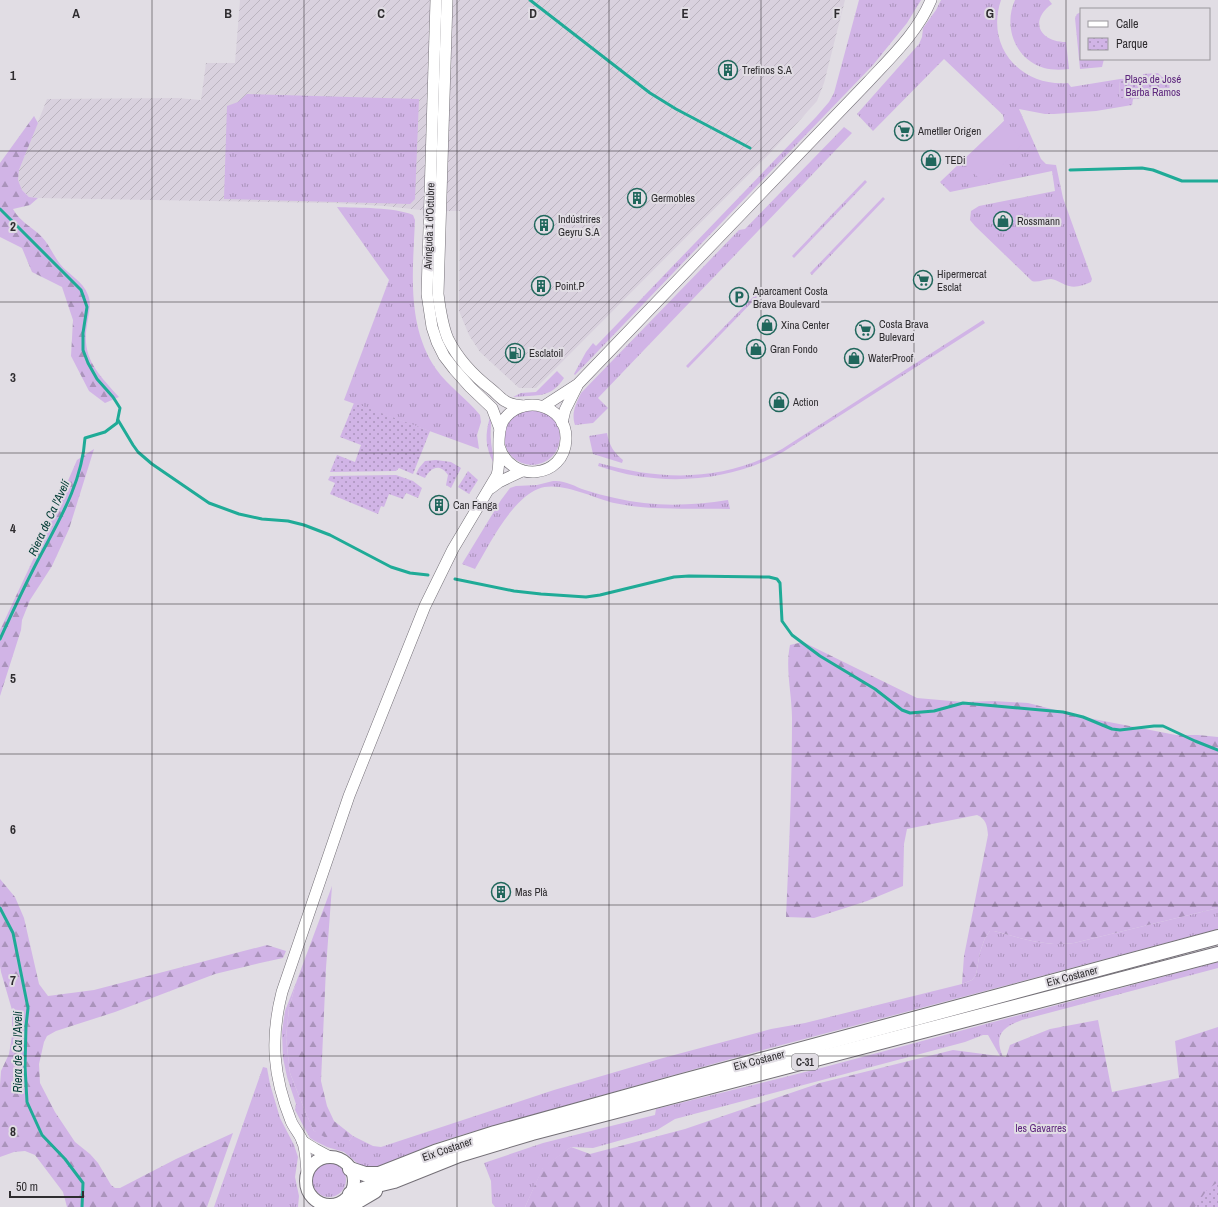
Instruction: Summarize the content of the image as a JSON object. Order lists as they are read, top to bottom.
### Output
{
  "streets": {
    "highway": ["Eix Costaner", "C-31"],
    "main road": ["Avinguda 1 d'Octubre"]
  },
  "crossings": [
    ["Eix Costaner", "C-31"]
  ],
  "water": ["Riera de Ca l'Avelí"],
  "parks": ["Plaça de José Barba Ramos", "les Gavarres"],
  "places": {
    "building": [
      "Trefinos S.A",
      "Germobles",
      "Indústrires Geyru S.A",
      "Point.P",
      "Can Fanga",
      "Mas Plà"
    ],
    "supermarket": ["Ametller Origen", "Hipermercat Esclat", "Costa Brava Bulevard"],
    "shop": [
      "TEDi",
      "Rossmann",
      "Xina Center",
      "Gran Fondo",
      "WaterProof",
      "Action"
    ],
    "parking": ["Aparcament Costa Brava Boulevard"],
    "fuel station": ["Esclatoil"]
  },
  "legend": ["Calle", "Parque"],
  "scale_bar": "50 m",
  "grid": {
    "columns": [
      "A",
      "B",
      "C",
      "D",
      "E",
      "F",
      "G"
    ],
    "rows": [
      "1",
      "2",
      "3",
      "4",
      "5",
      "6",
      "7",
      "8"
    ]
  }
}
